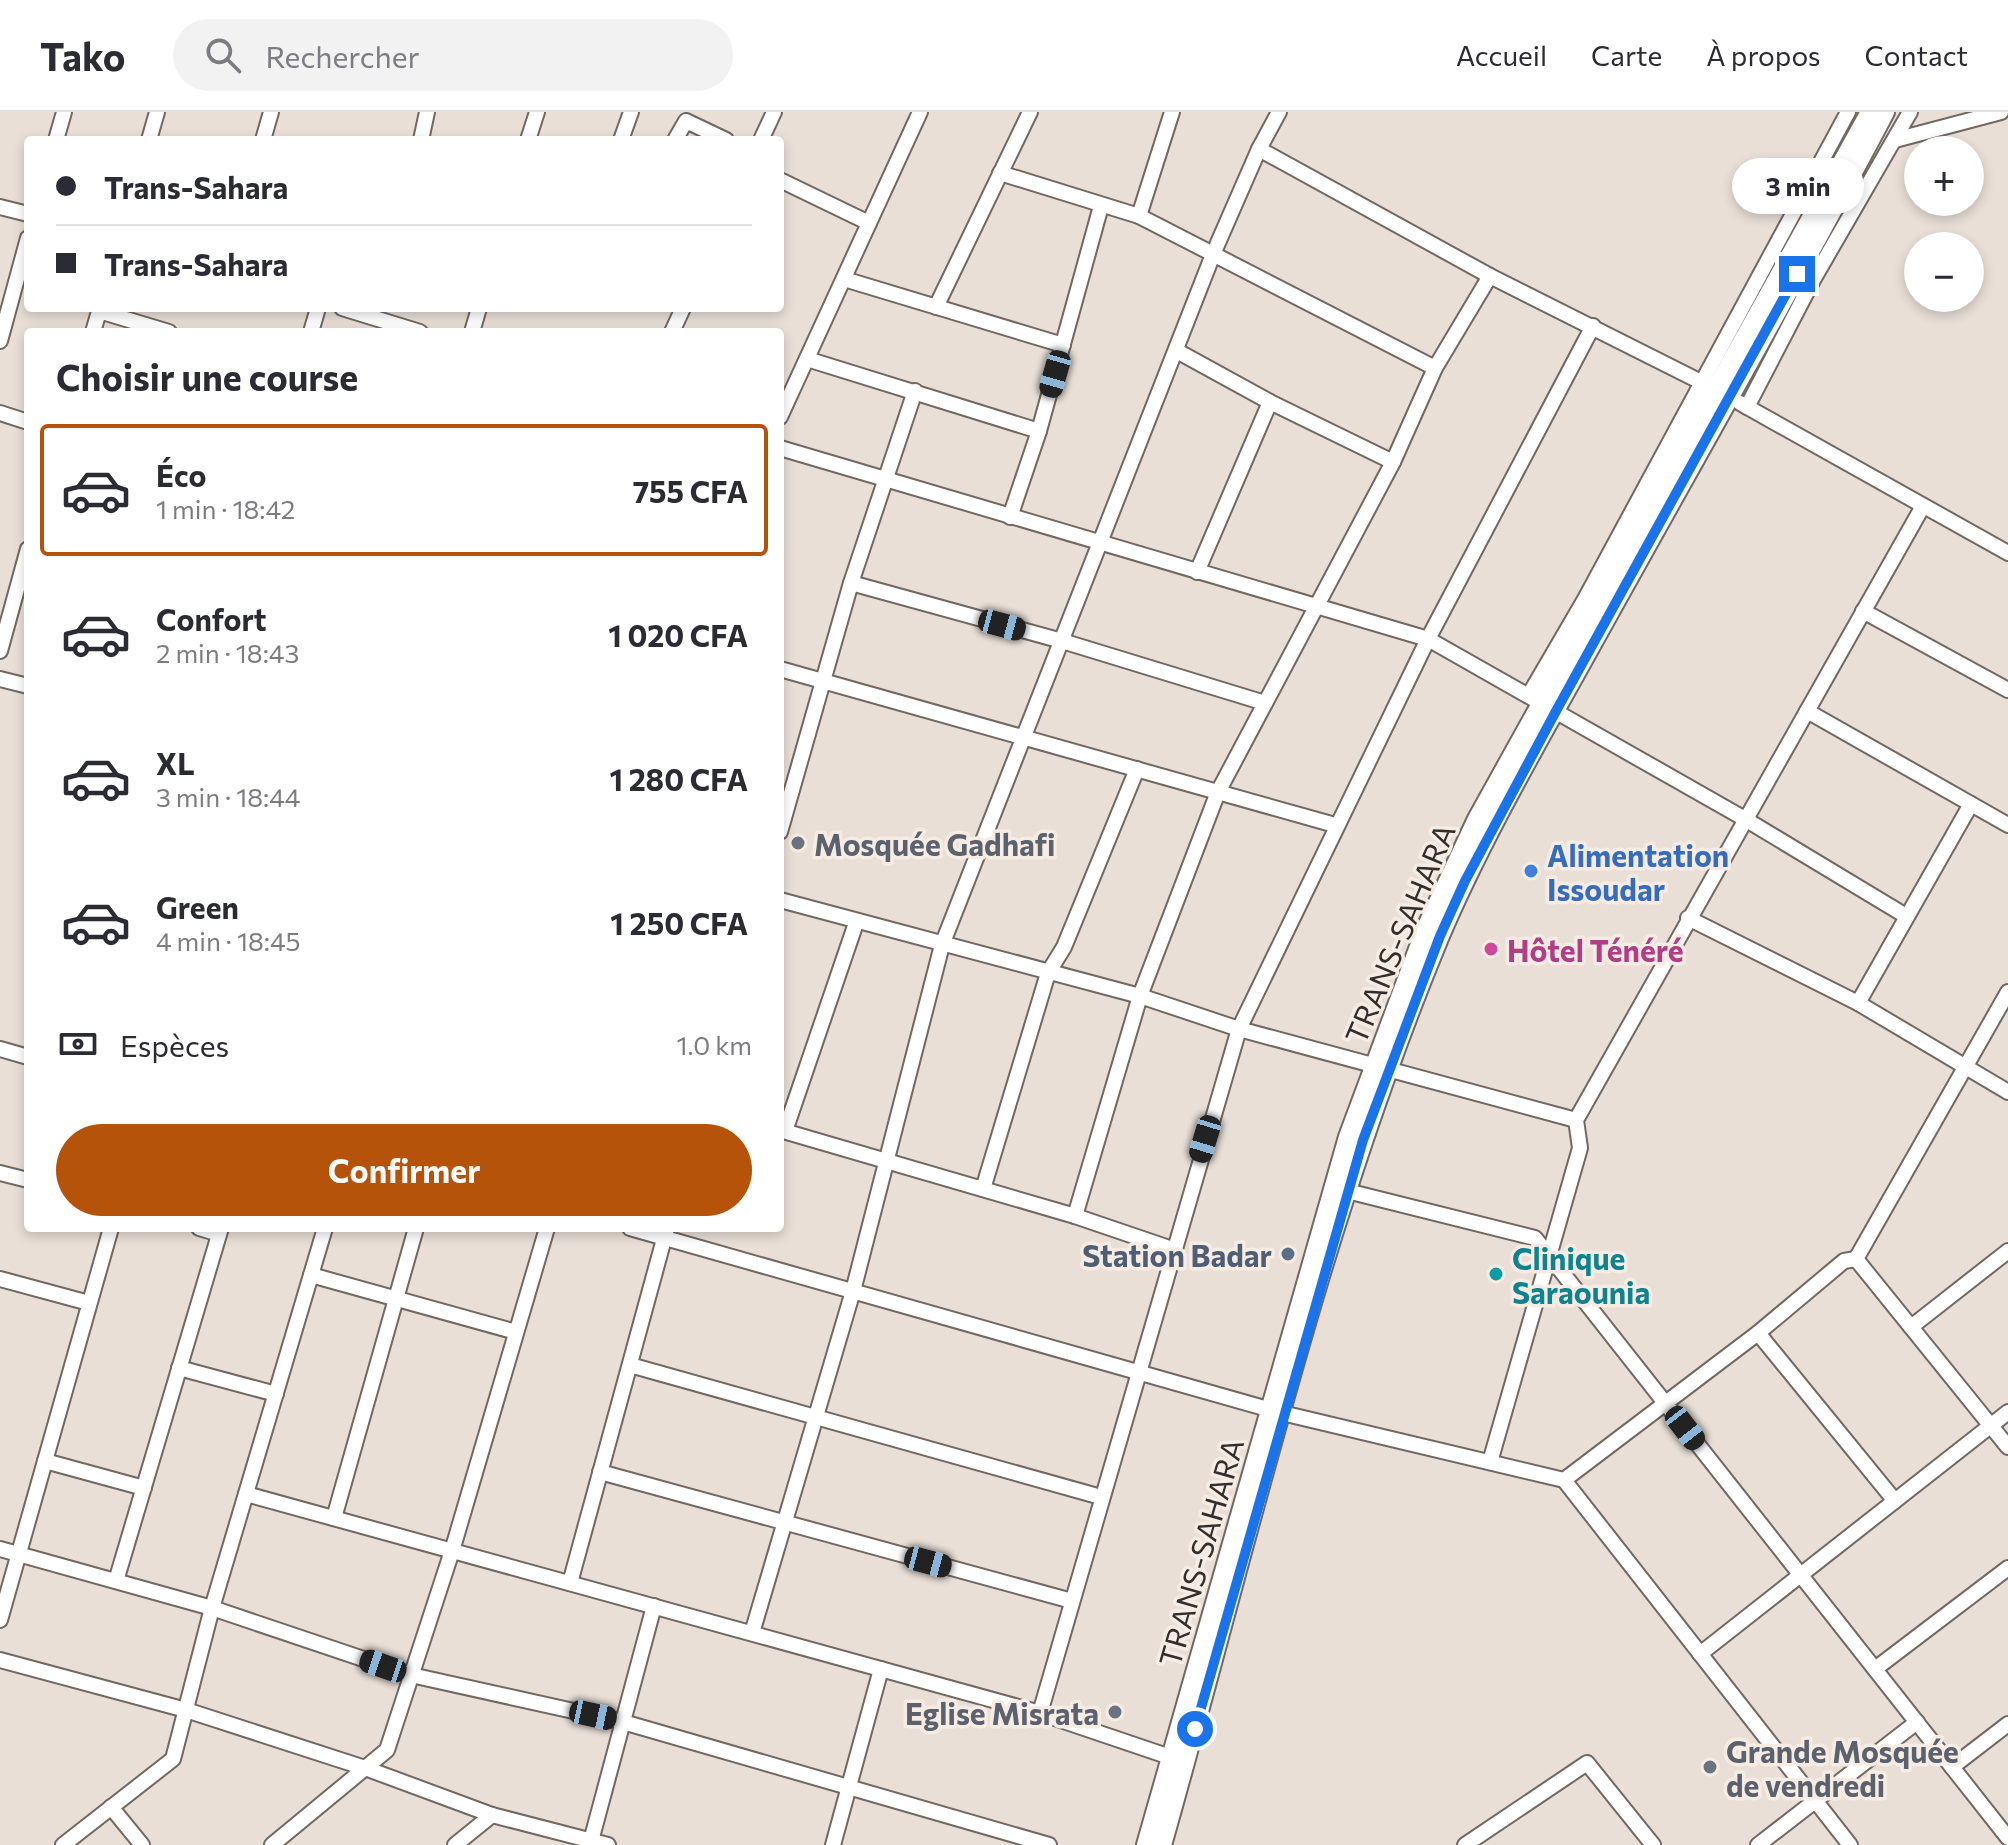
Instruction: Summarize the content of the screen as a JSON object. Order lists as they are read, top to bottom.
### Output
{
  "streets": {
    "main road": ["TRANS-SAHARA"]
  },
  "places": [
    "Mosquée Gadhafi",
    "Alimentation Issoudar",
    "Hôtel Ténéré",
    "Station Badar",
    "Clinique Saraounia",
    "Eglise Misrata",
    "Grande Mosquée de vendredi"
  ],
  "page": {
    "header": "Tako",
    "search": "Rechercher",
    "nav": [
      "Accueil",
      "Carte",
      "À propos",
      "Contact"
    ],
    "map_buttons": ["+", "−"],
    "banner": ["Trans-Sahara", "Trans-Sahara"],
    "bubble": "3 min",
    "heading": "Choisir une course",
    "list": [
      {
        "name": "Éco",
        "note": "1 min · 18:42",
        "value": "755 CFA"
      },
      {
        "name": "Confort",
        "note": "2 min · 18:43",
        "value": "1 020 CFA"
      },
      {
        "name": "XL",
        "note": "3 min · 18:44",
        "value": "1 280 CFA"
      },
      {
        "name": "Green",
        "note": "4 min · 18:45",
        "value": "1 250 CFA"
      }
    ],
    "pay": ["Espèces", "1.0 km"],
    "buttons": "Confirmer"
  }
}
